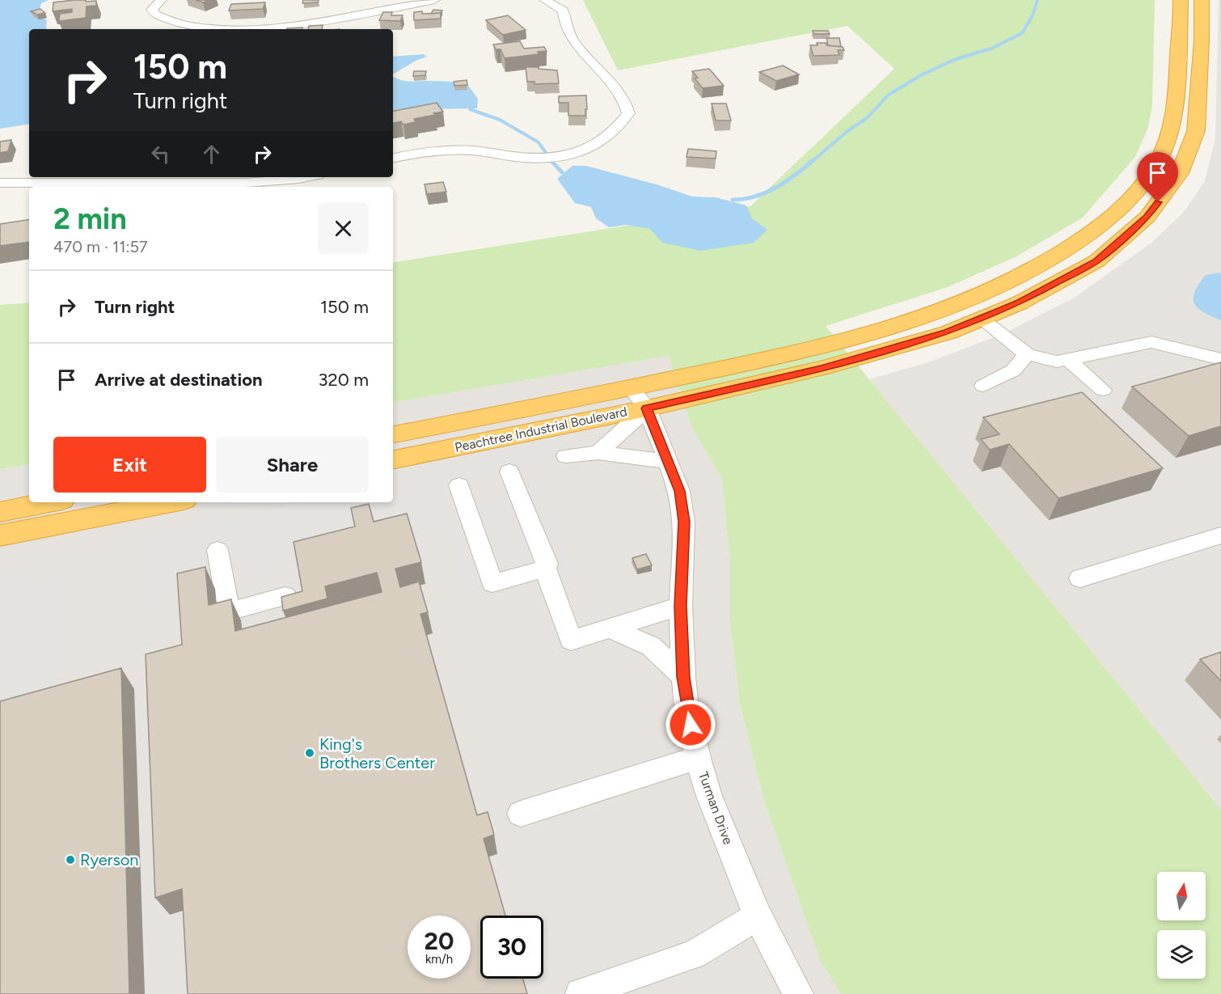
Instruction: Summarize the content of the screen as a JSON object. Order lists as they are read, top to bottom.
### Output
{
  "streets": {
    "highway": ["Peachtree Industrial Boulevard"],
    "street": ["Turman Drive"]
  },
  "crossings": [
    ["Peachtree Industrial Boulevard", "Turman Drive"]
  ],
  "places": ["King's Brothers Center", "Ryerson"],
  "north": "top",
  "page": {
    "turn": ["150 m", "Turn right"],
    "heading": ["2 min", "470 m · 11:57"],
    "list": [
      {
        "name": "Turn right",
        "value": "150 m"
      },
      {
        "name": "Arrive at destination",
        "value": "320 m"
      }
    ],
    "buttons": ["Exit", "Share"],
    "speed": "20 km/h",
    "limit": "30"
  }
}
